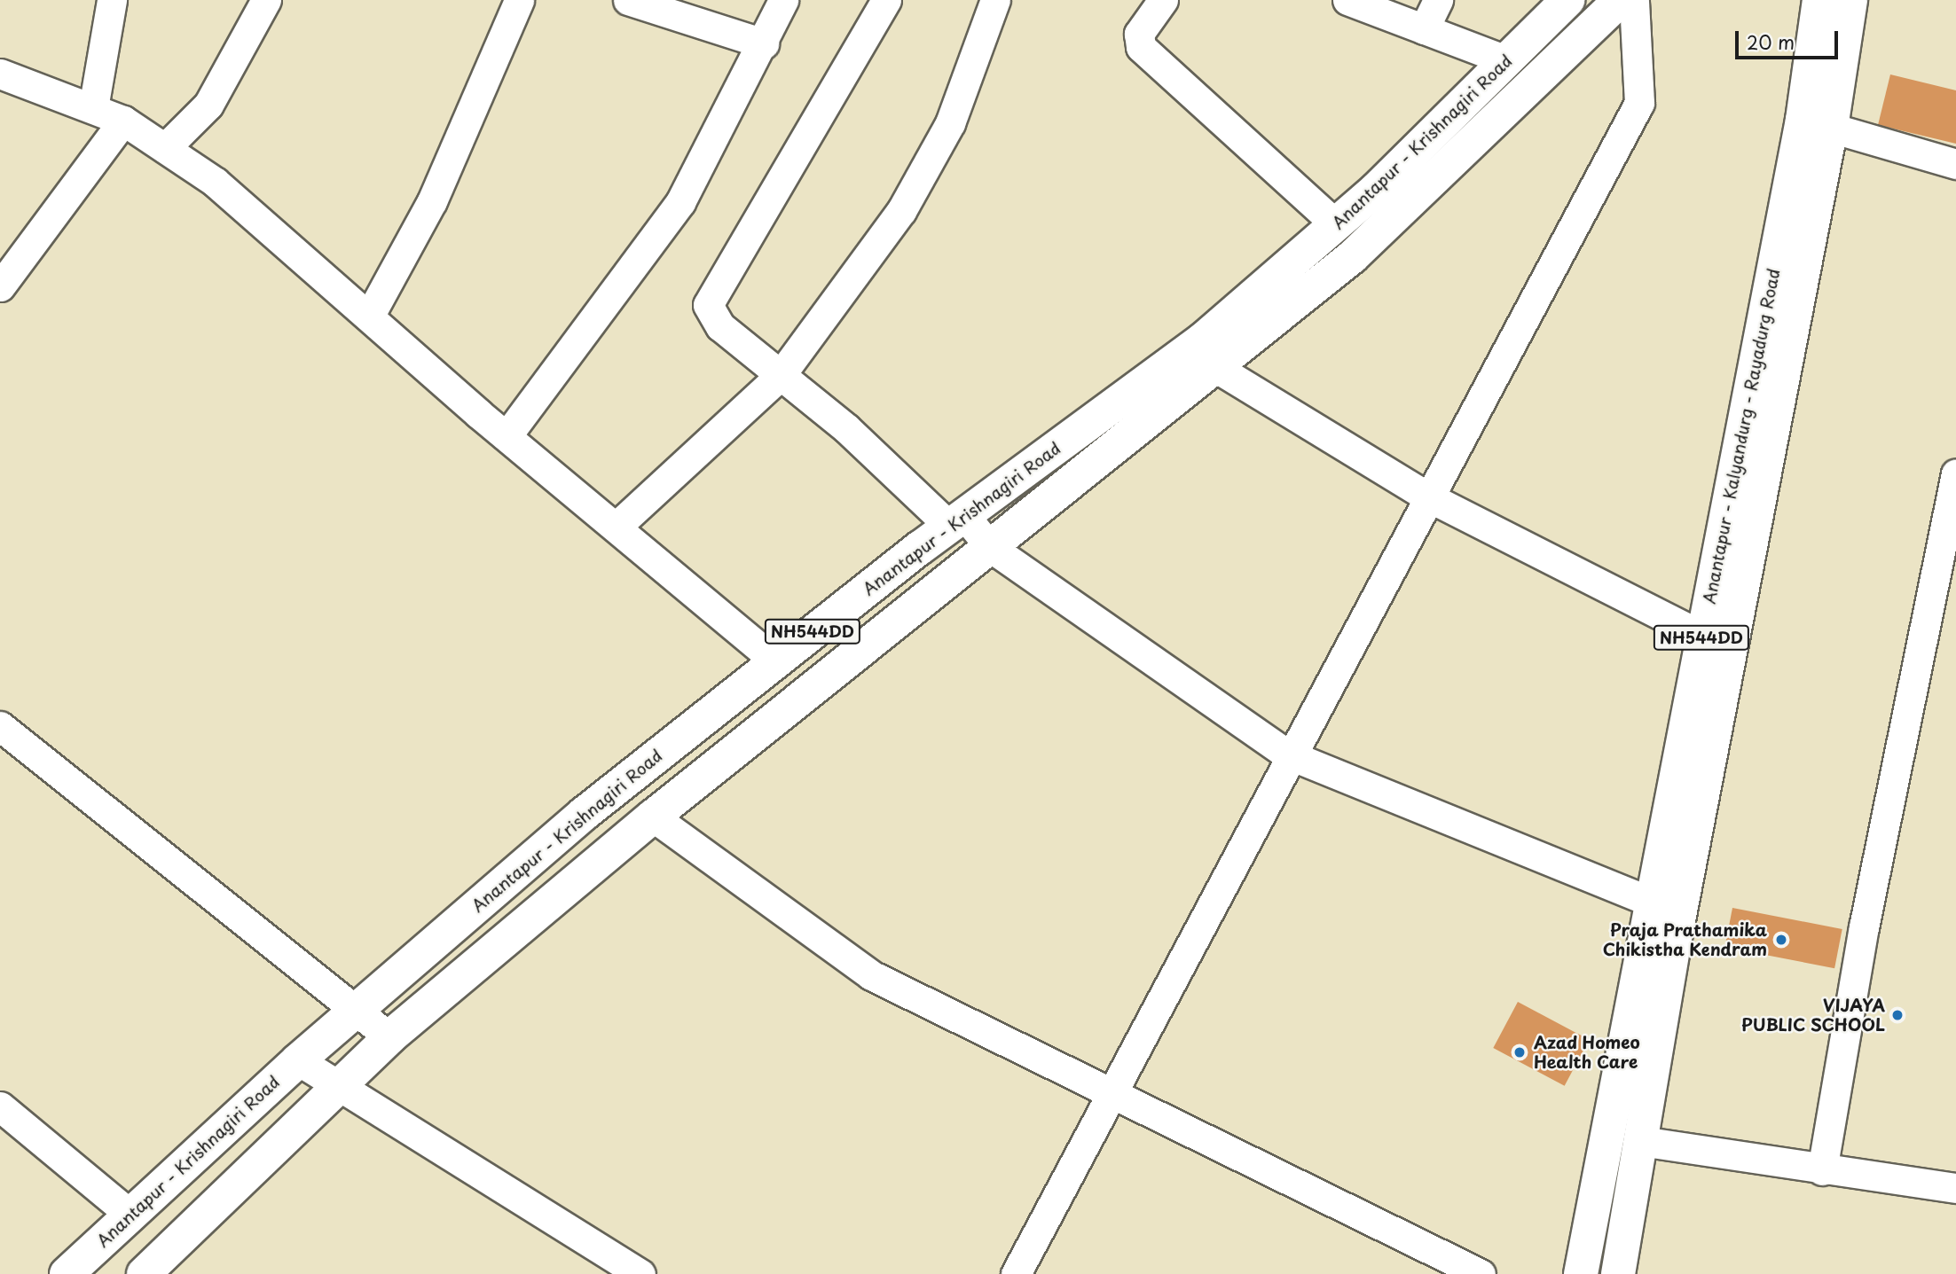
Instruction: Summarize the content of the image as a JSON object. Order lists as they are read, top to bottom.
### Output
{
  "streets": {
    "highway": ["Anantapur - Krishnagiri Road", "Anantapur - Kalyandurg - Rayadurg Road", "NH544DD"]
  },
  "places": ["Praja Prathamika Chikistha Kendram", "VIJAYA PUBLIC SCHOOL", "Azad Homeo Health Care"],
  "scale_bar": "20 m"
}
